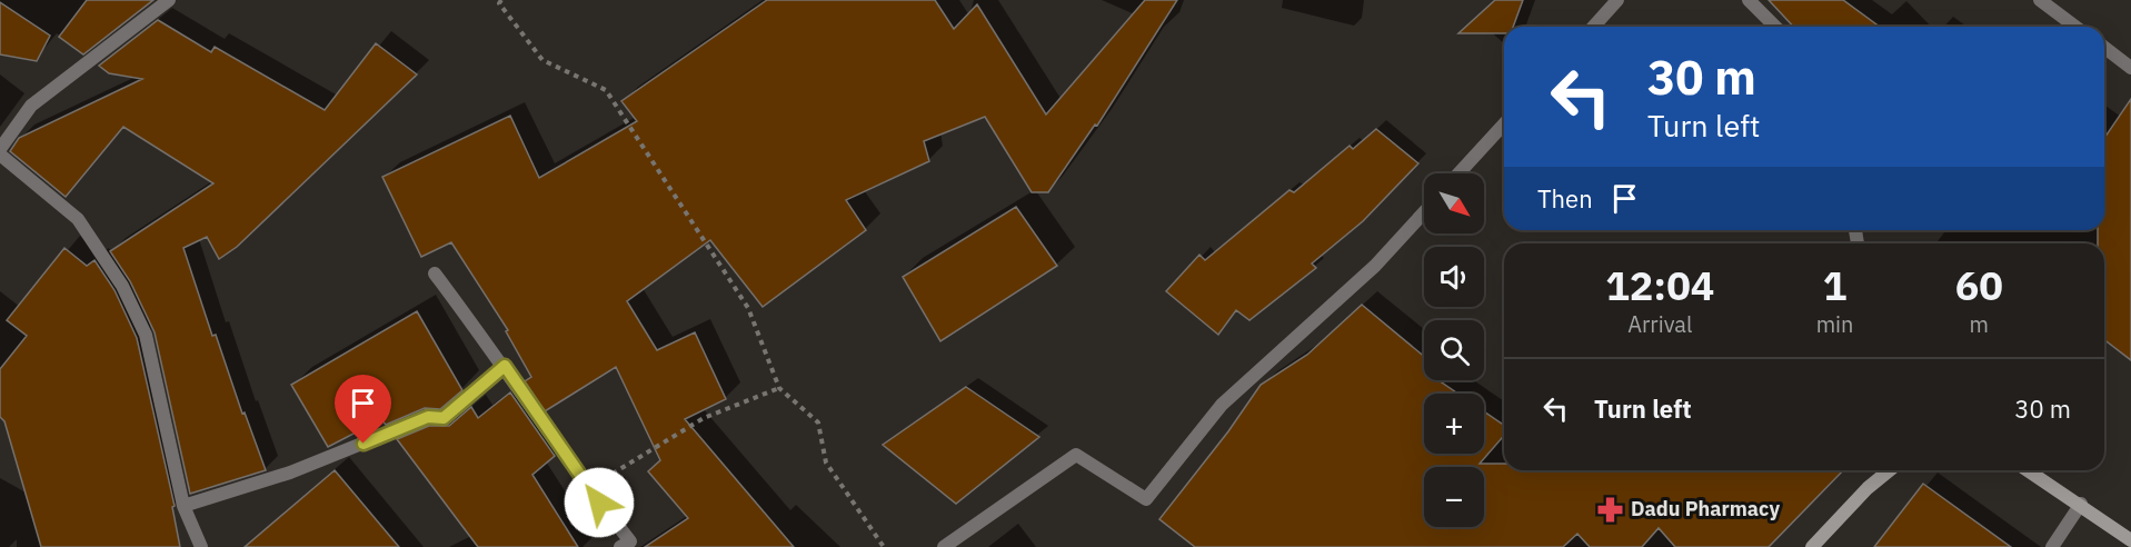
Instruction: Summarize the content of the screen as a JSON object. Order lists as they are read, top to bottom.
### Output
{
  "places": {
    "pharmacy": ["Dadu Pharmacy"]
  },
  "north": "bottom right",
  "page": {
    "turn": ["30 m", "Turn left"],
    "then": "Then",
    "map_buttons": ["+", "−"],
    "eta": [
      "12:04",
      "Arrival",
      "1",
      "min",
      "60",
      "m"
    ],
    "list": [
      {
        "name": "Turn left",
        "value": "30 m"
      }
    ]
  }
}
